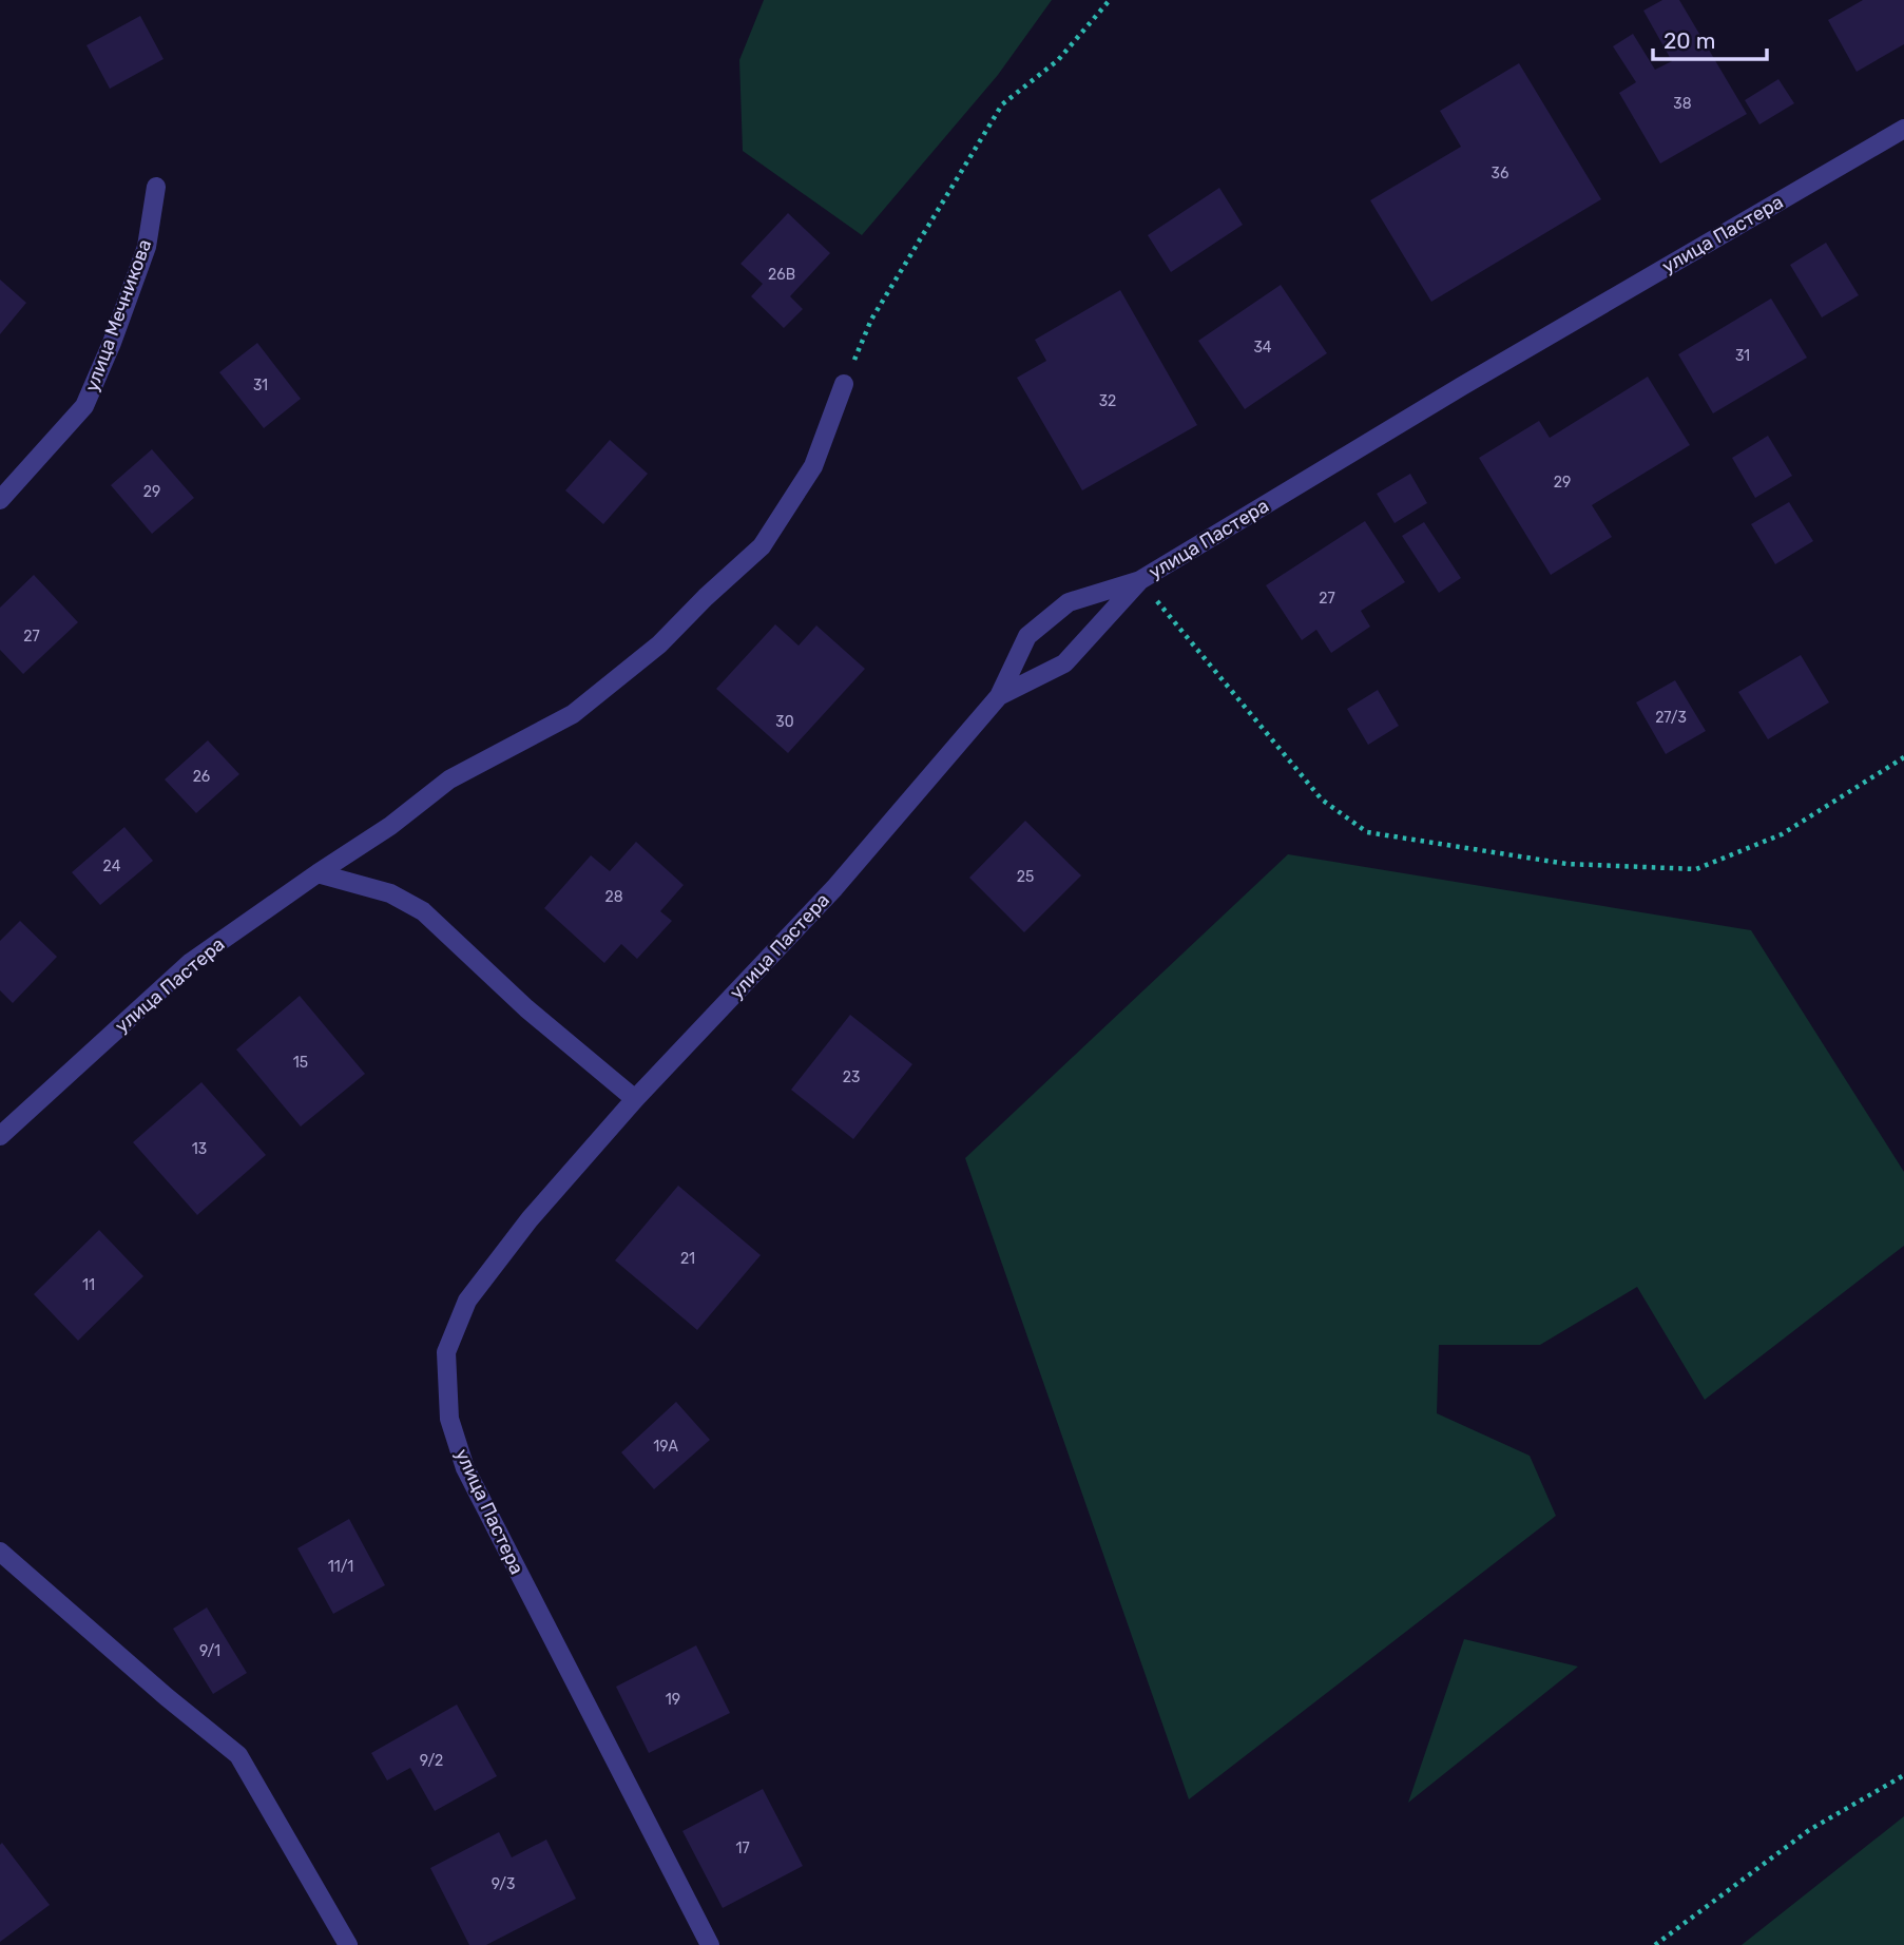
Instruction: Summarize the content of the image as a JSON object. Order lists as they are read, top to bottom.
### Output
{
  "streets": {
    "street": ["улица Пастера", "улица Мечникова"]
  },
  "house_numbers": [
    "38",
    "36",
    "26В",
    "34",
    "31",
    "31",
    "32",
    "29",
    "29",
    "27",
    "27",
    "27/3",
    "30",
    "26",
    "24",
    "25",
    "28",
    "15",
    "23",
    "13",
    "21",
    "11",
    "19А",
    "11/1",
    "9/1",
    "19",
    "9/2",
    "17",
    "9/3"
  ],
  "scale_bar": "20 m"
}
